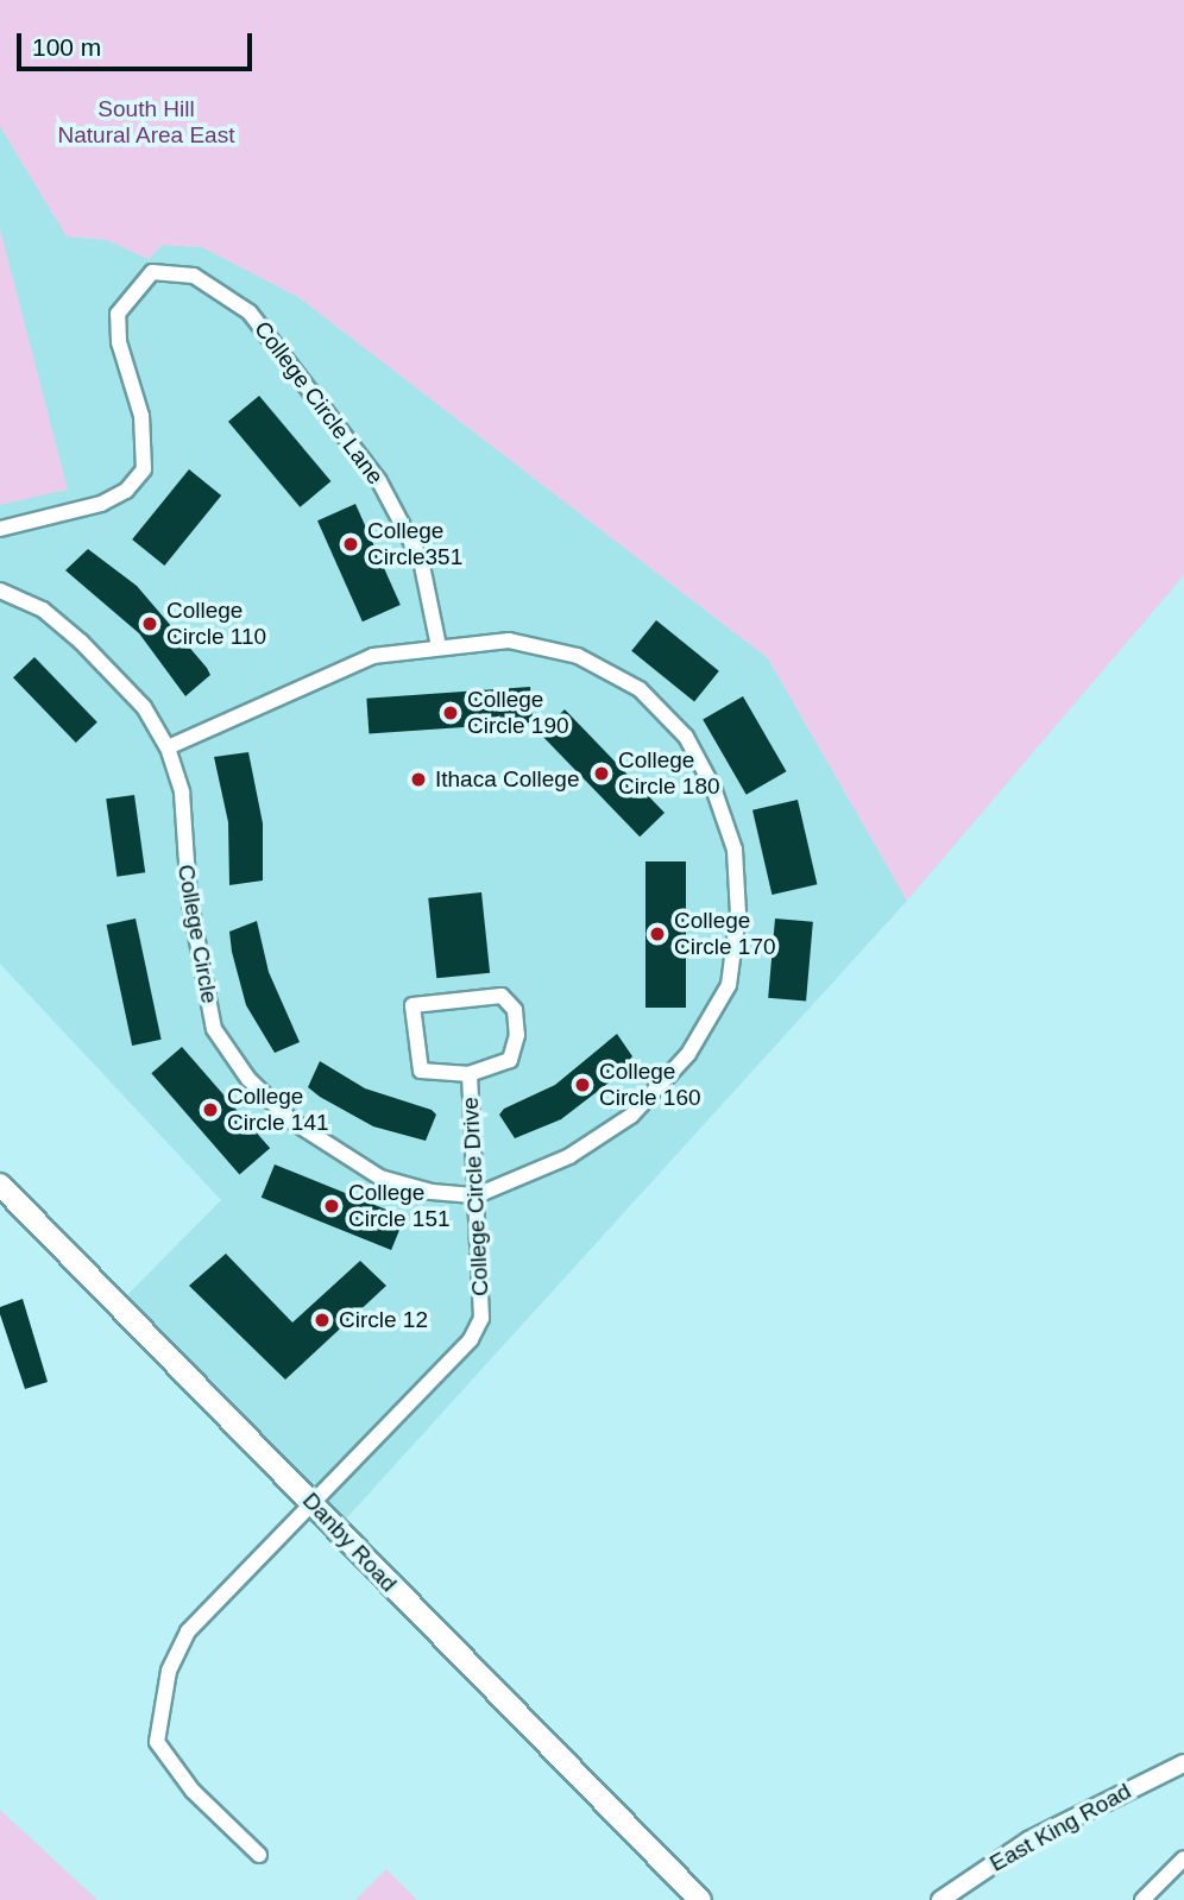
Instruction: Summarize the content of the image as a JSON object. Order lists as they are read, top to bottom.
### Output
{
  "streets": {
    "main road": ["Danby Road"],
    "street": [
      "College Circle Lane",
      "College Circle",
      "College Circle Drive",
      "East King Road"
    ]
  },
  "crossings": [
    ["College Circle", "College Circle Drive"],
    ["College Circle Drive", "Danby Road"]
  ],
  "parks": ["South Hill Natural Area East"],
  "places": [
    "College Circle351",
    "College Circle 110",
    "College Circle 190",
    "College Circle 180",
    "Ithaca College",
    "College Circle 170",
    "College Circle 160",
    "College Circle 141",
    "College Circle 151",
    "Circle 12"
  ],
  "scale_bar": "100 m"
}
